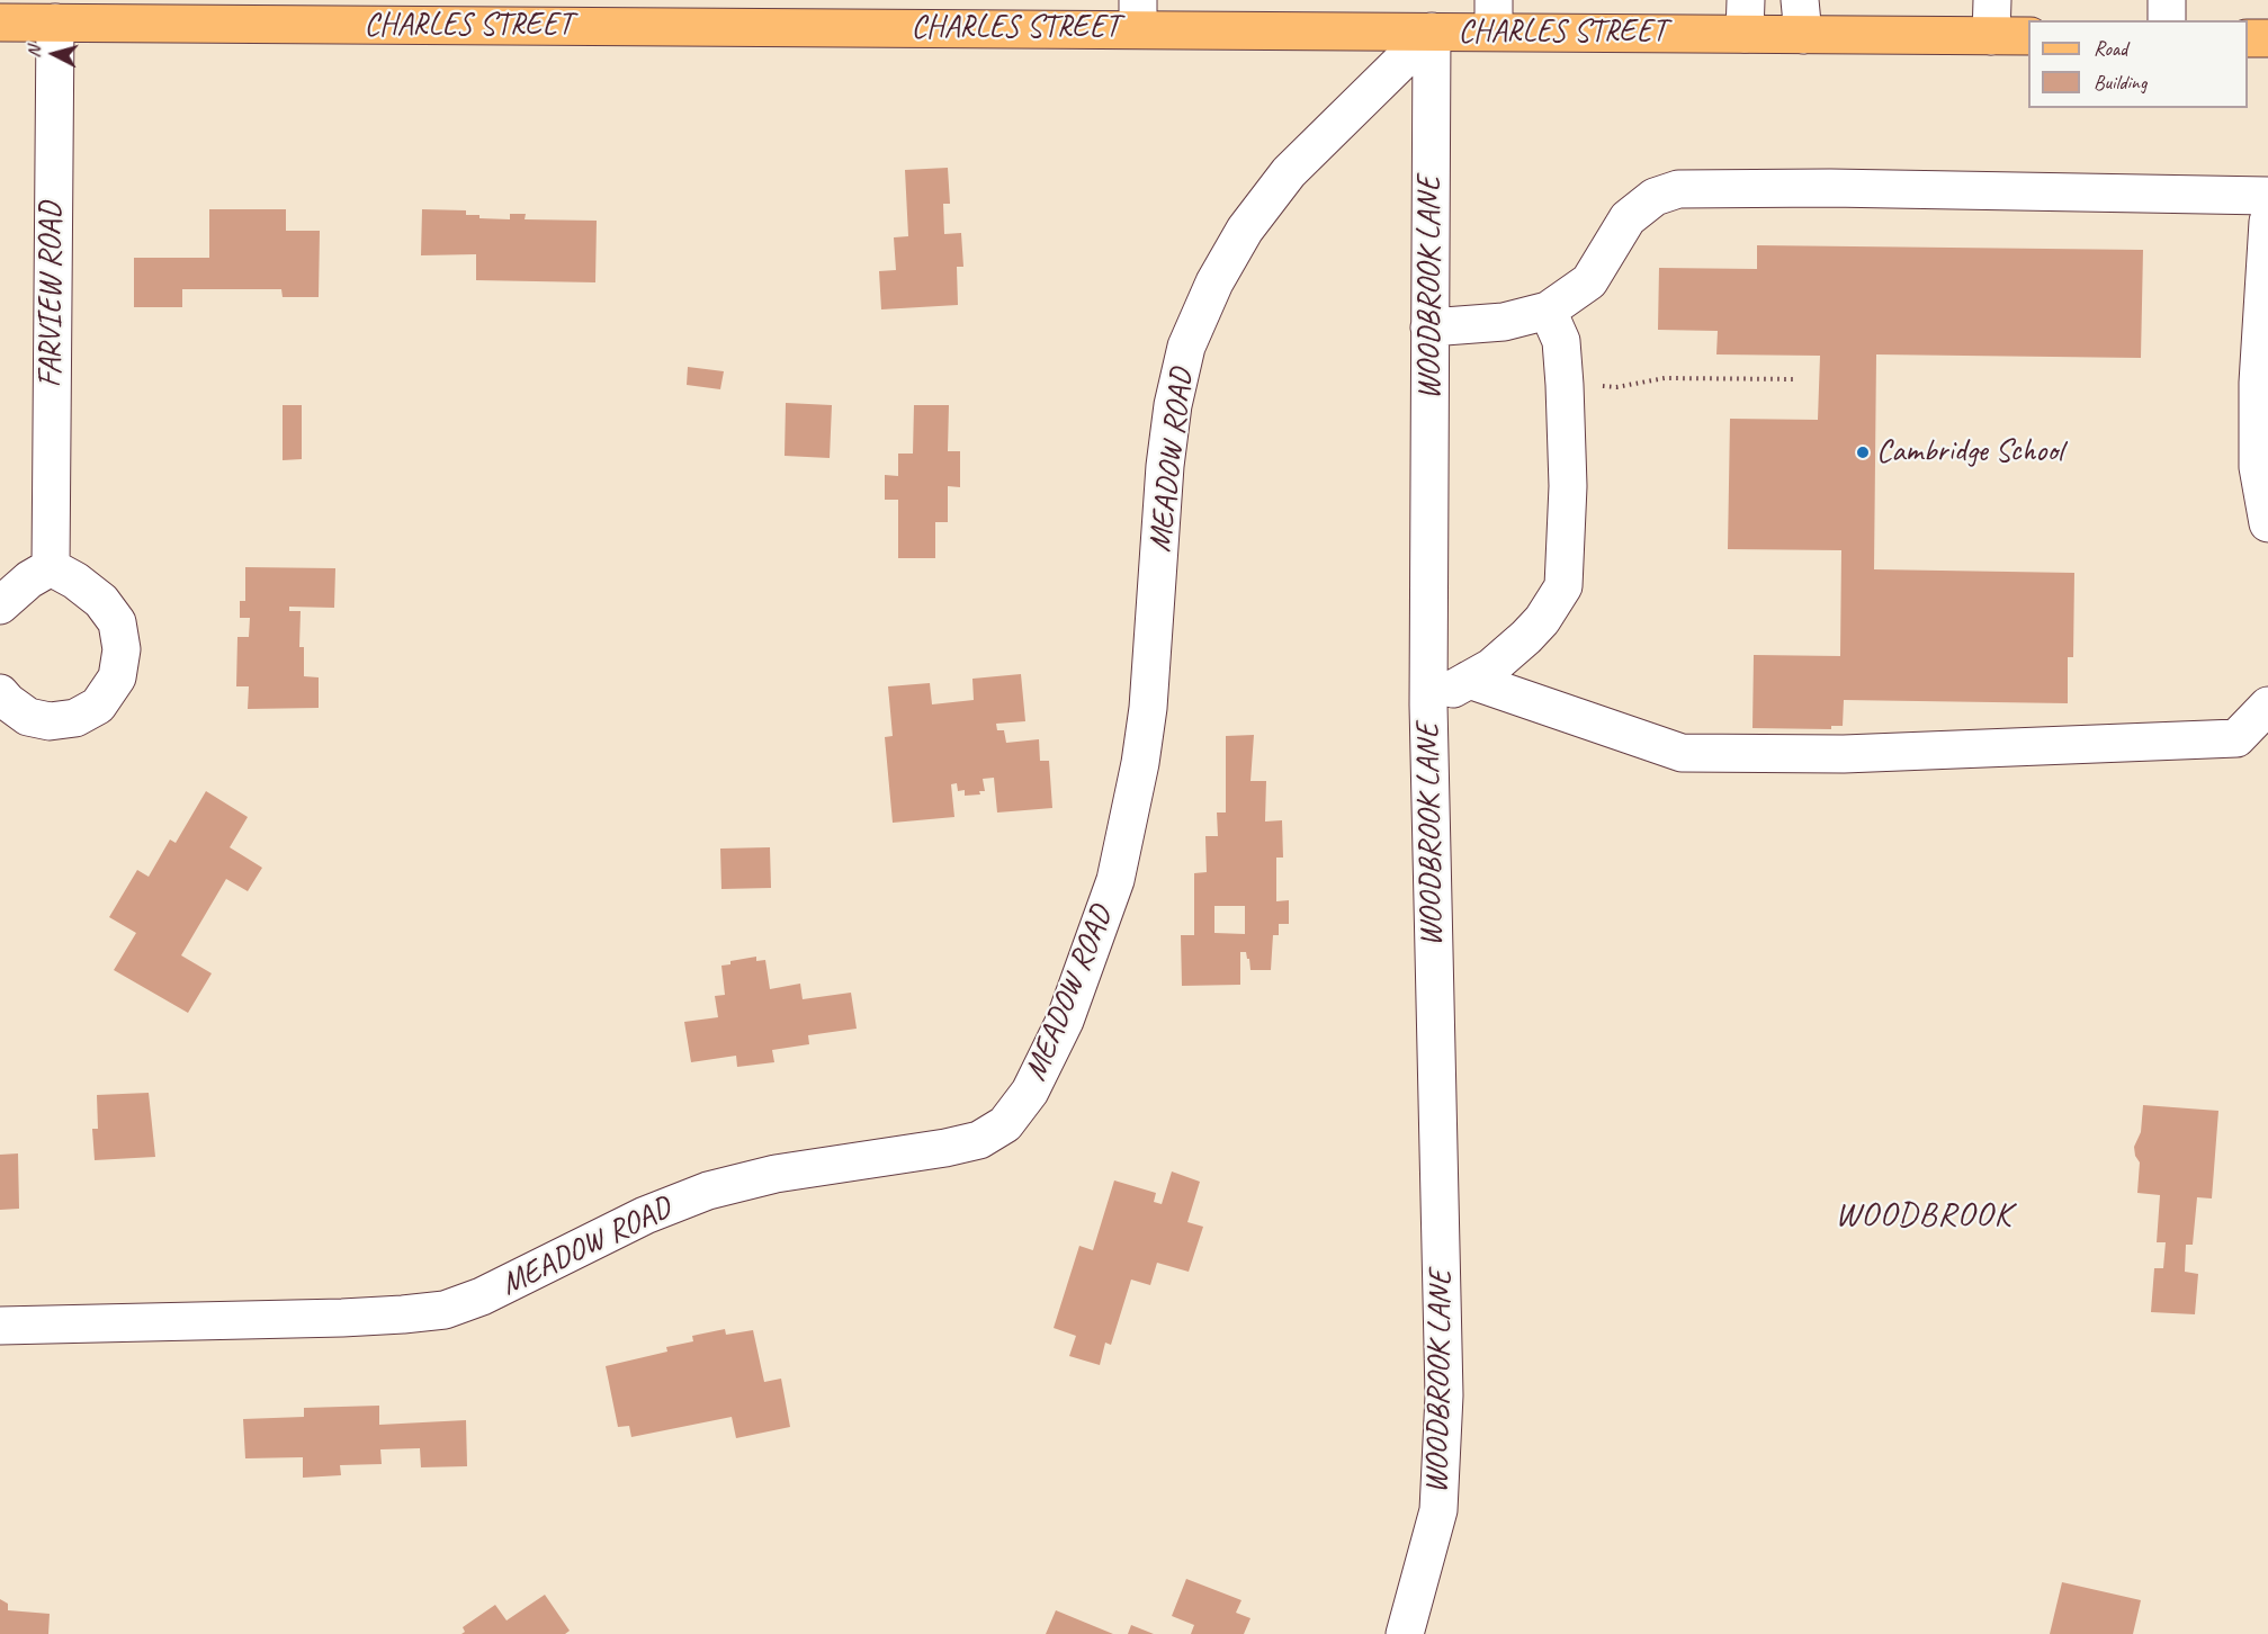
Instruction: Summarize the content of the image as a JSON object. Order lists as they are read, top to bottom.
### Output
{
  "streets": {
    "main road": ["CHARLES STREET"],
    "street": ["WOODBROOK LANE", "FARVIEW ROAD", "MEADOW ROAD"]
  },
  "crossings": [
    ["CHARLES STREET", "WOODBROOK LANE"],
    ["CHARLES STREET", "FARVIEW ROAD"],
    ["CHARLES STREET", "MEADOW ROAD"],
    ["WOODBROOK LANE", "MEADOW ROAD"]
  ],
  "districts": ["WOODBROOK"],
  "places": ["Cambridge School"],
  "legend": ["Road", "Building"],
  "north": "left"
}
